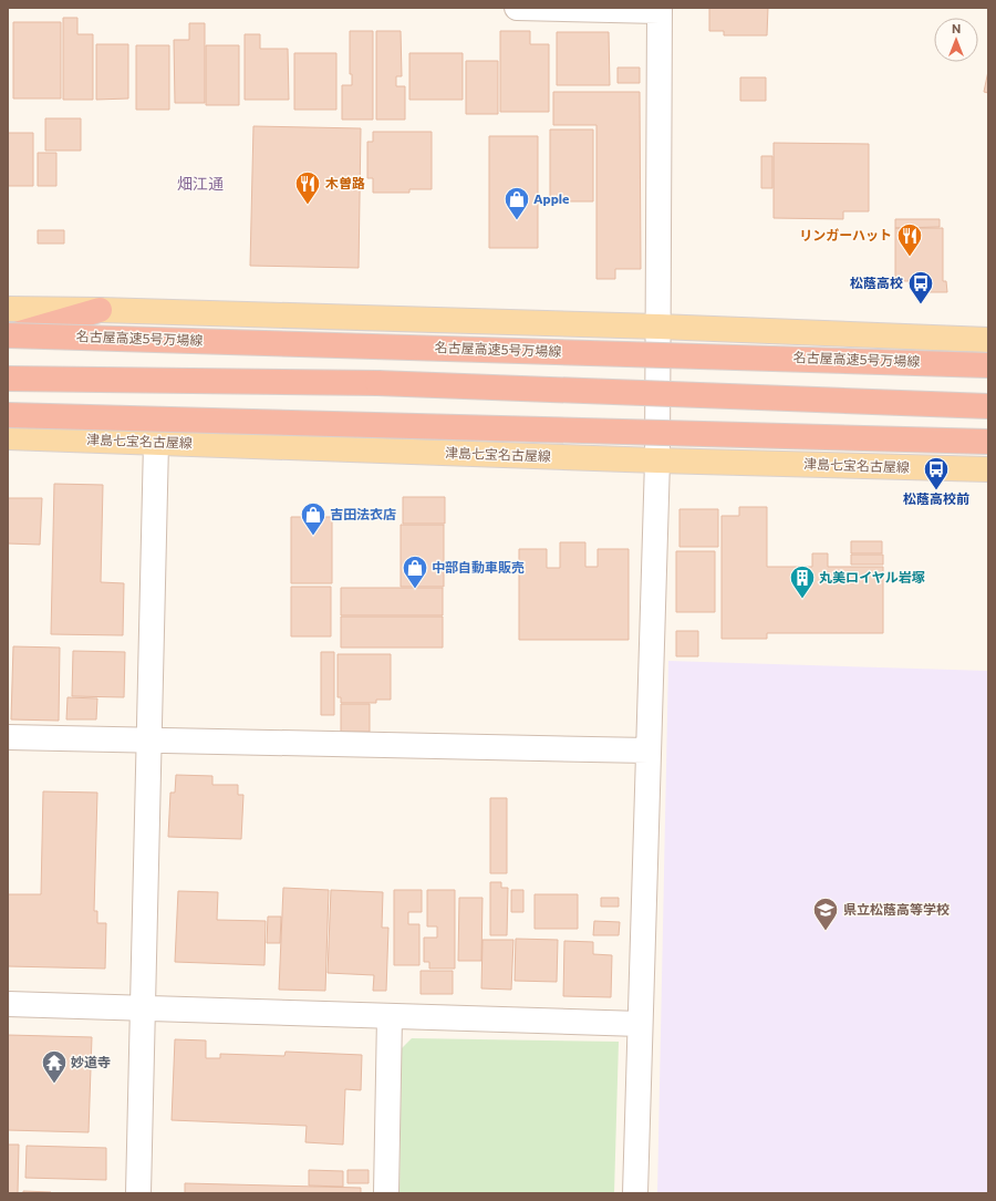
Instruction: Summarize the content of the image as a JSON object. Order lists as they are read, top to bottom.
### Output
{
  "streets": {
    "highway": ["名古屋高速5号万場線"],
    "main road": ["津島七宝名古屋線"]
  },
  "districts": ["畑江通"],
  "places": {
    "restaurant": ["木曽路", "リンガーハット"],
    "shop": ["Apple", "吉田法衣店", "中部自動車販売"],
    "bus stop": ["松蔭高校", "松蔭高校前"],
    "building": ["丸美ロイヤル岩塚"],
    "school or university": ["県立松蔭高等学校"],
    "temple": ["妙道寺"]
  },
  "north": "top"
}
